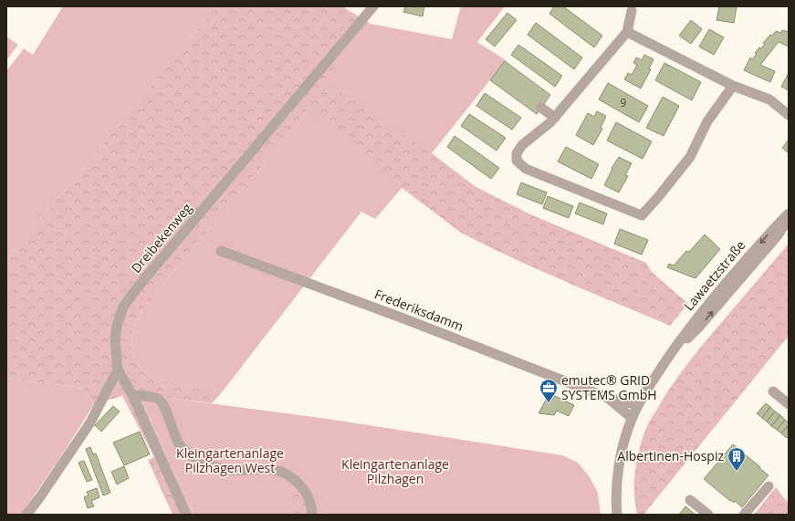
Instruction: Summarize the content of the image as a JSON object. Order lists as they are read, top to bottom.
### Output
{
  "streets": {
    "street": ["Dreibekenweg", "Lawaetzstraße", "Frederiksdamm"]
  },
  "crossings": [
    ["Lawaetzstraße", "Frederiksdamm"]
  ],
  "parks": ["Kleingartenanlage Pilzhagen West", "Kleingartenanlage Pilzhagen"],
  "places": {
    "office": ["emutec® GRID SYSTEMS GmbH"],
    "building": ["Albertinen-Hospiz"]
  },
  "house_numbers": ["9"]
}
